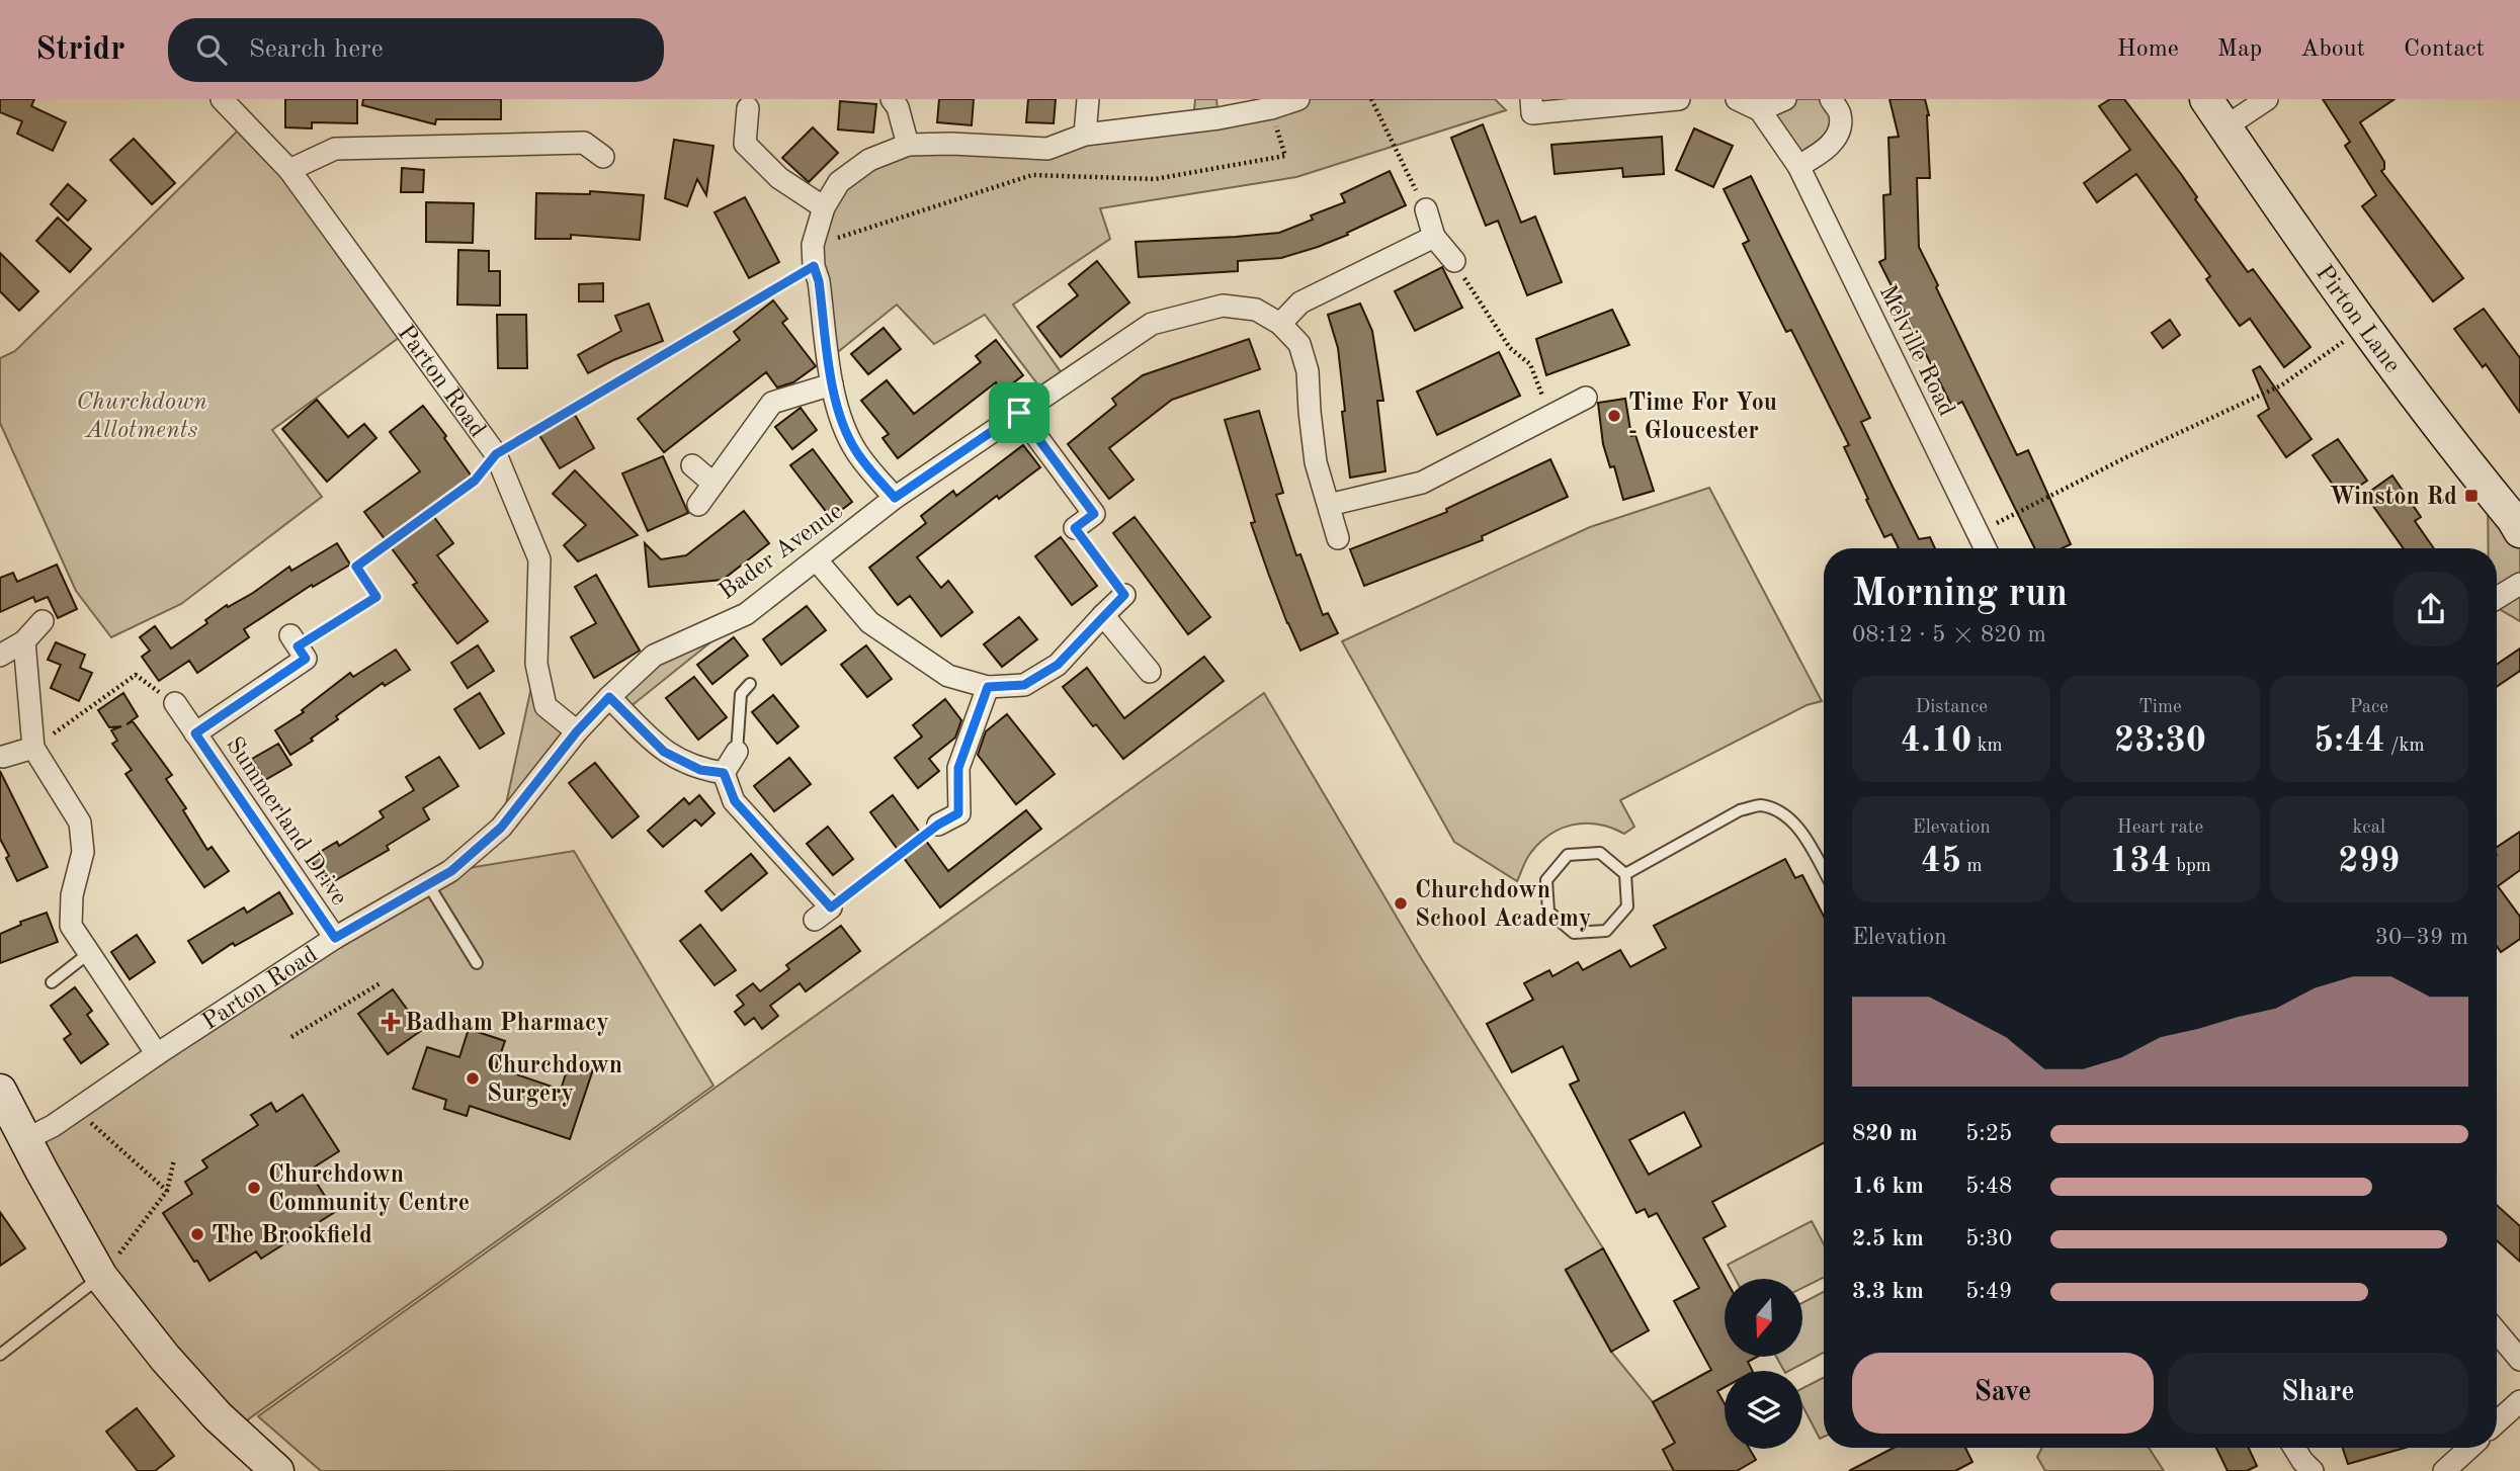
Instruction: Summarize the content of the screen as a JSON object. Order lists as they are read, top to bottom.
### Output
{
  "streets": {
    "street": [
      "Pirton Lane",
      "Melville Road",
      "Parton Road",
      "Bader Avenue",
      "Summerland Drive"
    ]
  },
  "crossings": [
    ["Parton Road", "Bader Avenue"],
    ["Parton Road", "Summerland Drive"]
  ],
  "parks": ["Churchdown Allotments"],
  "places": {
    "other": [
      "Time For You - Gloucester",
      "Churchdown School Academy",
      "Churchdown Surgery",
      "Churchdown Community Centre",
      "The Brookfield"
    ],
    "transit": ["Winston Rd"],
    "health": ["Badham Pharmacy"]
  },
  "north": "bottom",
  "page": {
    "header": "Stridr",
    "search": "Search here",
    "nav": [
      "Home",
      "Map",
      "About",
      "Contact"
    ],
    "heading": ["Morning run", "08:12 · 5 × 820 m"],
    "stats": [
      ["Distance", "4.10 km"],
      ["Time", "23:30"],
      ["Pace", "5:44 /km"],
      ["Elevation", "45 m"],
      ["Heart rate", "134 bpm"],
      ["kcal", "299"]
    ],
    "chart": ["Elevation", "30–39 m"],
    "list": [
      {
        "name": "820 m",
        "note": "5:25"
      },
      {
        "name": "1.6 km",
        "note": "5:48"
      },
      {
        "name": "2.5 km",
        "note": "5:30"
      },
      {
        "name": "3.3 km",
        "note": "5:49"
      }
    ],
    "buttons": ["Save", "Share"]
  }
}
